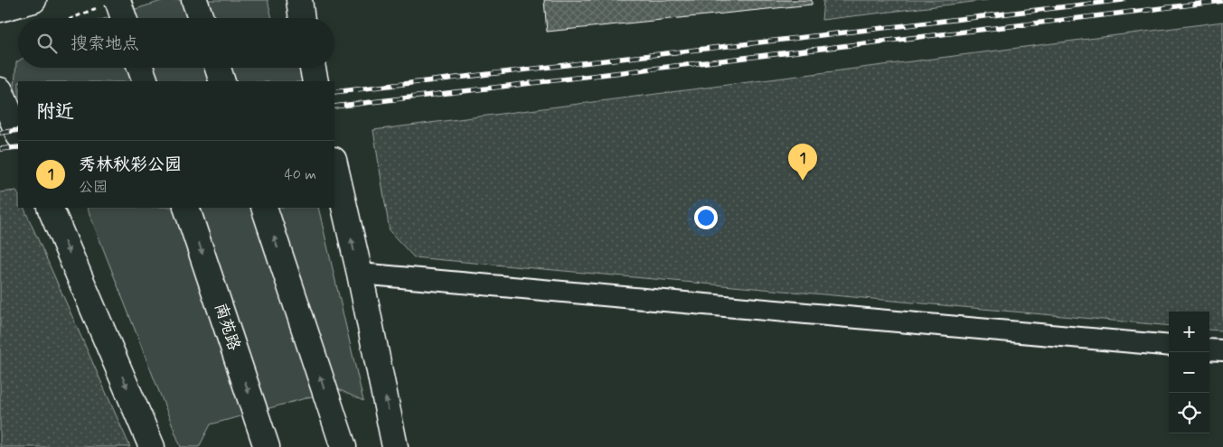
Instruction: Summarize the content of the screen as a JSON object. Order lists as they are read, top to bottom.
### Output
{
  "streets": {
    "main road": ["南苑路"]
  },
  "page": {
    "search": "搜索地点",
    "heading": "附近",
    "list": [
      {
        "mark": "1",
        "name": "秀林秋彩公园",
        "note": "公园",
        "value": "40 m"
      }
    ],
    "pins": "1",
    "map_buttons": ["+", "−"]
  }
}
